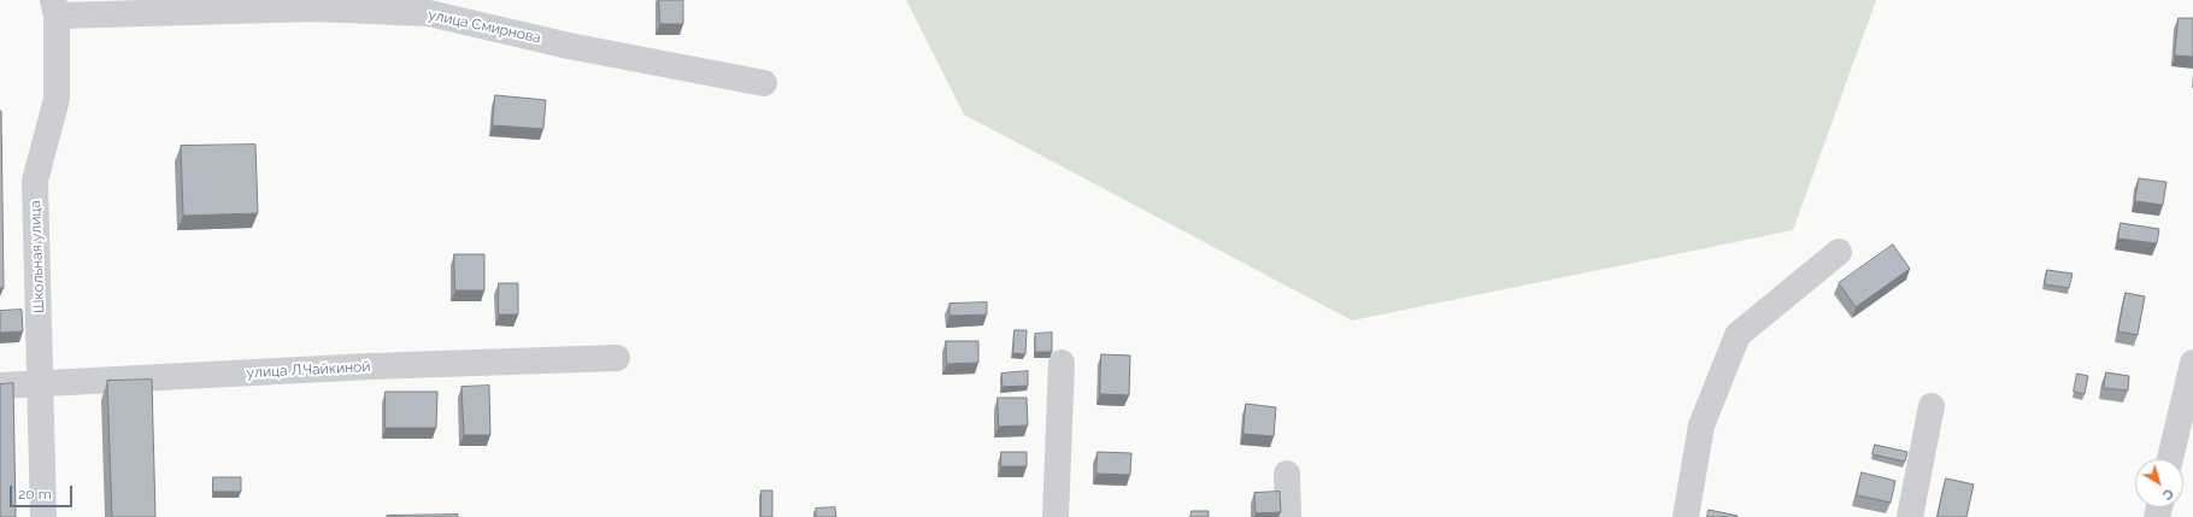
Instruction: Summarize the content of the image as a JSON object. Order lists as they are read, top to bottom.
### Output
{
  "streets": {
    "street": ["улица Смирнова", "Школьная улица", "улица Л.Чайкиной"]
  },
  "crossings": [
    ["улица Смирнова", "Школьная улица"],
    ["Школьная улица", "улица Л.Чайкиной"]
  ],
  "scale_bar": "20 m",
  "north": "bottom right"
}
